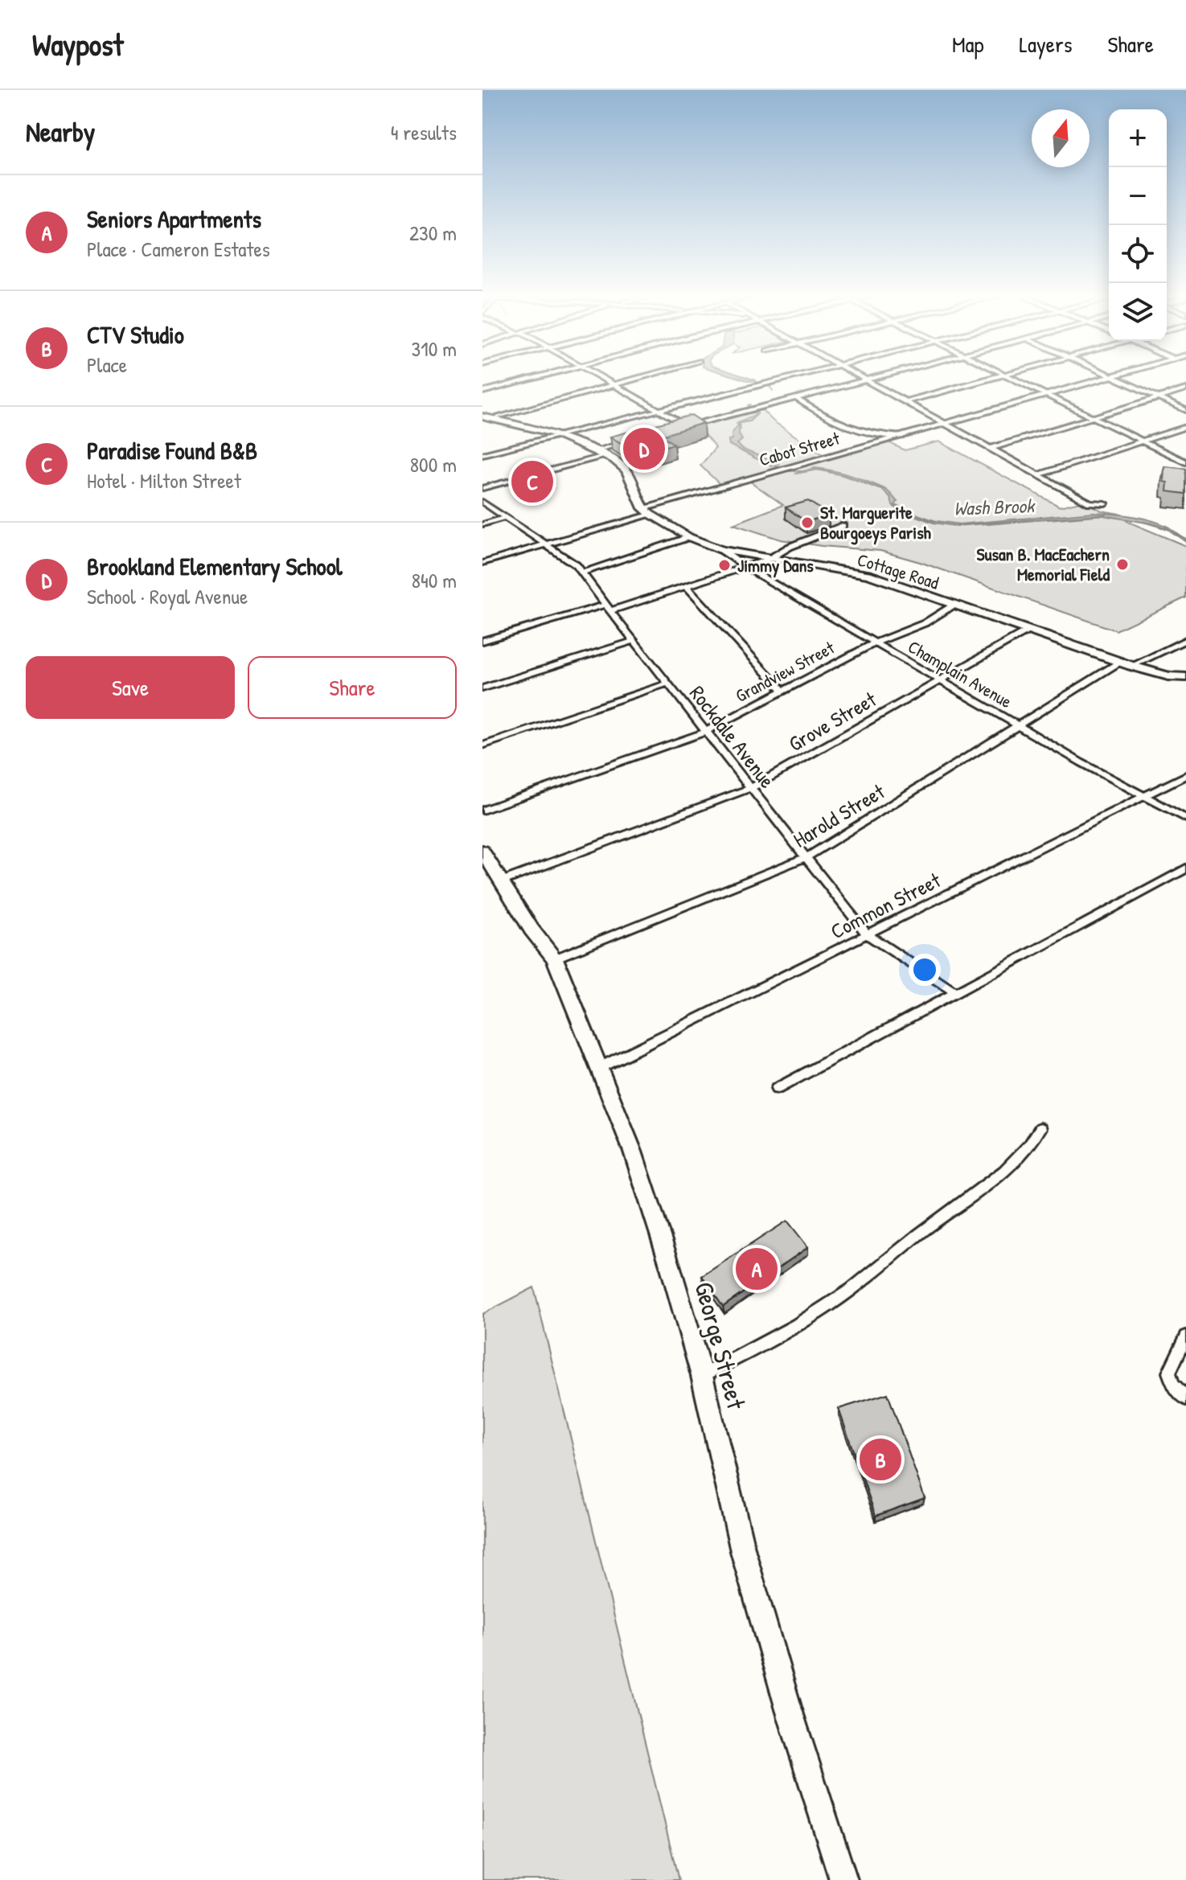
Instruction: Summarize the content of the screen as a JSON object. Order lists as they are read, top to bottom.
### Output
{
  "streets": {
    "main road": ["Cottage Road", "George Street"],
    "street": [
      "Cabot Street",
      "Grandview Street",
      "Champlain Avenue",
      "Grove Street",
      "Rockdale Avenue",
      "Harold Street",
      "Common Street"
    ]
  },
  "crossings": [
    ["Cabot Street", "Cottage Road"],
    ["Cottage Road", "Grandview Street"],
    ["Cottage Road", "Champlain Avenue"],
    ["Cottage Road", "Grove Street"],
    ["Cottage Road", "Harold Street"],
    ["Grandview Street", "Champlain Avenue"],
    ["Grandview Street", "Rockdale Avenue"],
    ["Champlain Avenue", "Grove Street"],
    ["Champlain Avenue", "Harold Street"],
    ["Champlain Avenue", "Common Street"],
    ["Grove Street", "Rockdale Avenue"],
    ["Grove Street", "George Street"],
    ["Rockdale Avenue", "Harold Street"],
    ["Rockdale Avenue", "Common Street"],
    ["Harold Street", "George Street"],
    ["Common Street", "George Street"]
  ],
  "water": ["Wash Brook"],
  "places": ["St. Marguerite Bourgoeys Parish", "Susan B. MacEachern Memorial Field", "Jimmy Dans"],
  "north": "top",
  "page": {
    "header": "Waypost",
    "nav": ["Map", "Layers", "Share"],
    "heading": ["Nearby", "4 results"],
    "map_buttons": ["+", "−"],
    "list": [
      {
        "mark": "A",
        "name": "Seniors Apartments",
        "note": "Place · Cameron Estates",
        "value": "230 m"
      },
      {
        "mark": "B",
        "name": "CTV Studio",
        "note": "Place",
        "value": "310 m"
      },
      {
        "mark": "C",
        "name": "Paradise Found B&B",
        "note": "Hotel · Milton Street",
        "value": "800 m"
      },
      {
        "mark": "D",
        "name": "Brookland Elementary School",
        "note": "School · Royal Avenue",
        "value": "840 m"
      }
    ],
    "pins": [
      "D",
      "C",
      "A",
      "B"
    ],
    "buttons": ["Save", "Share"]
  }
}
